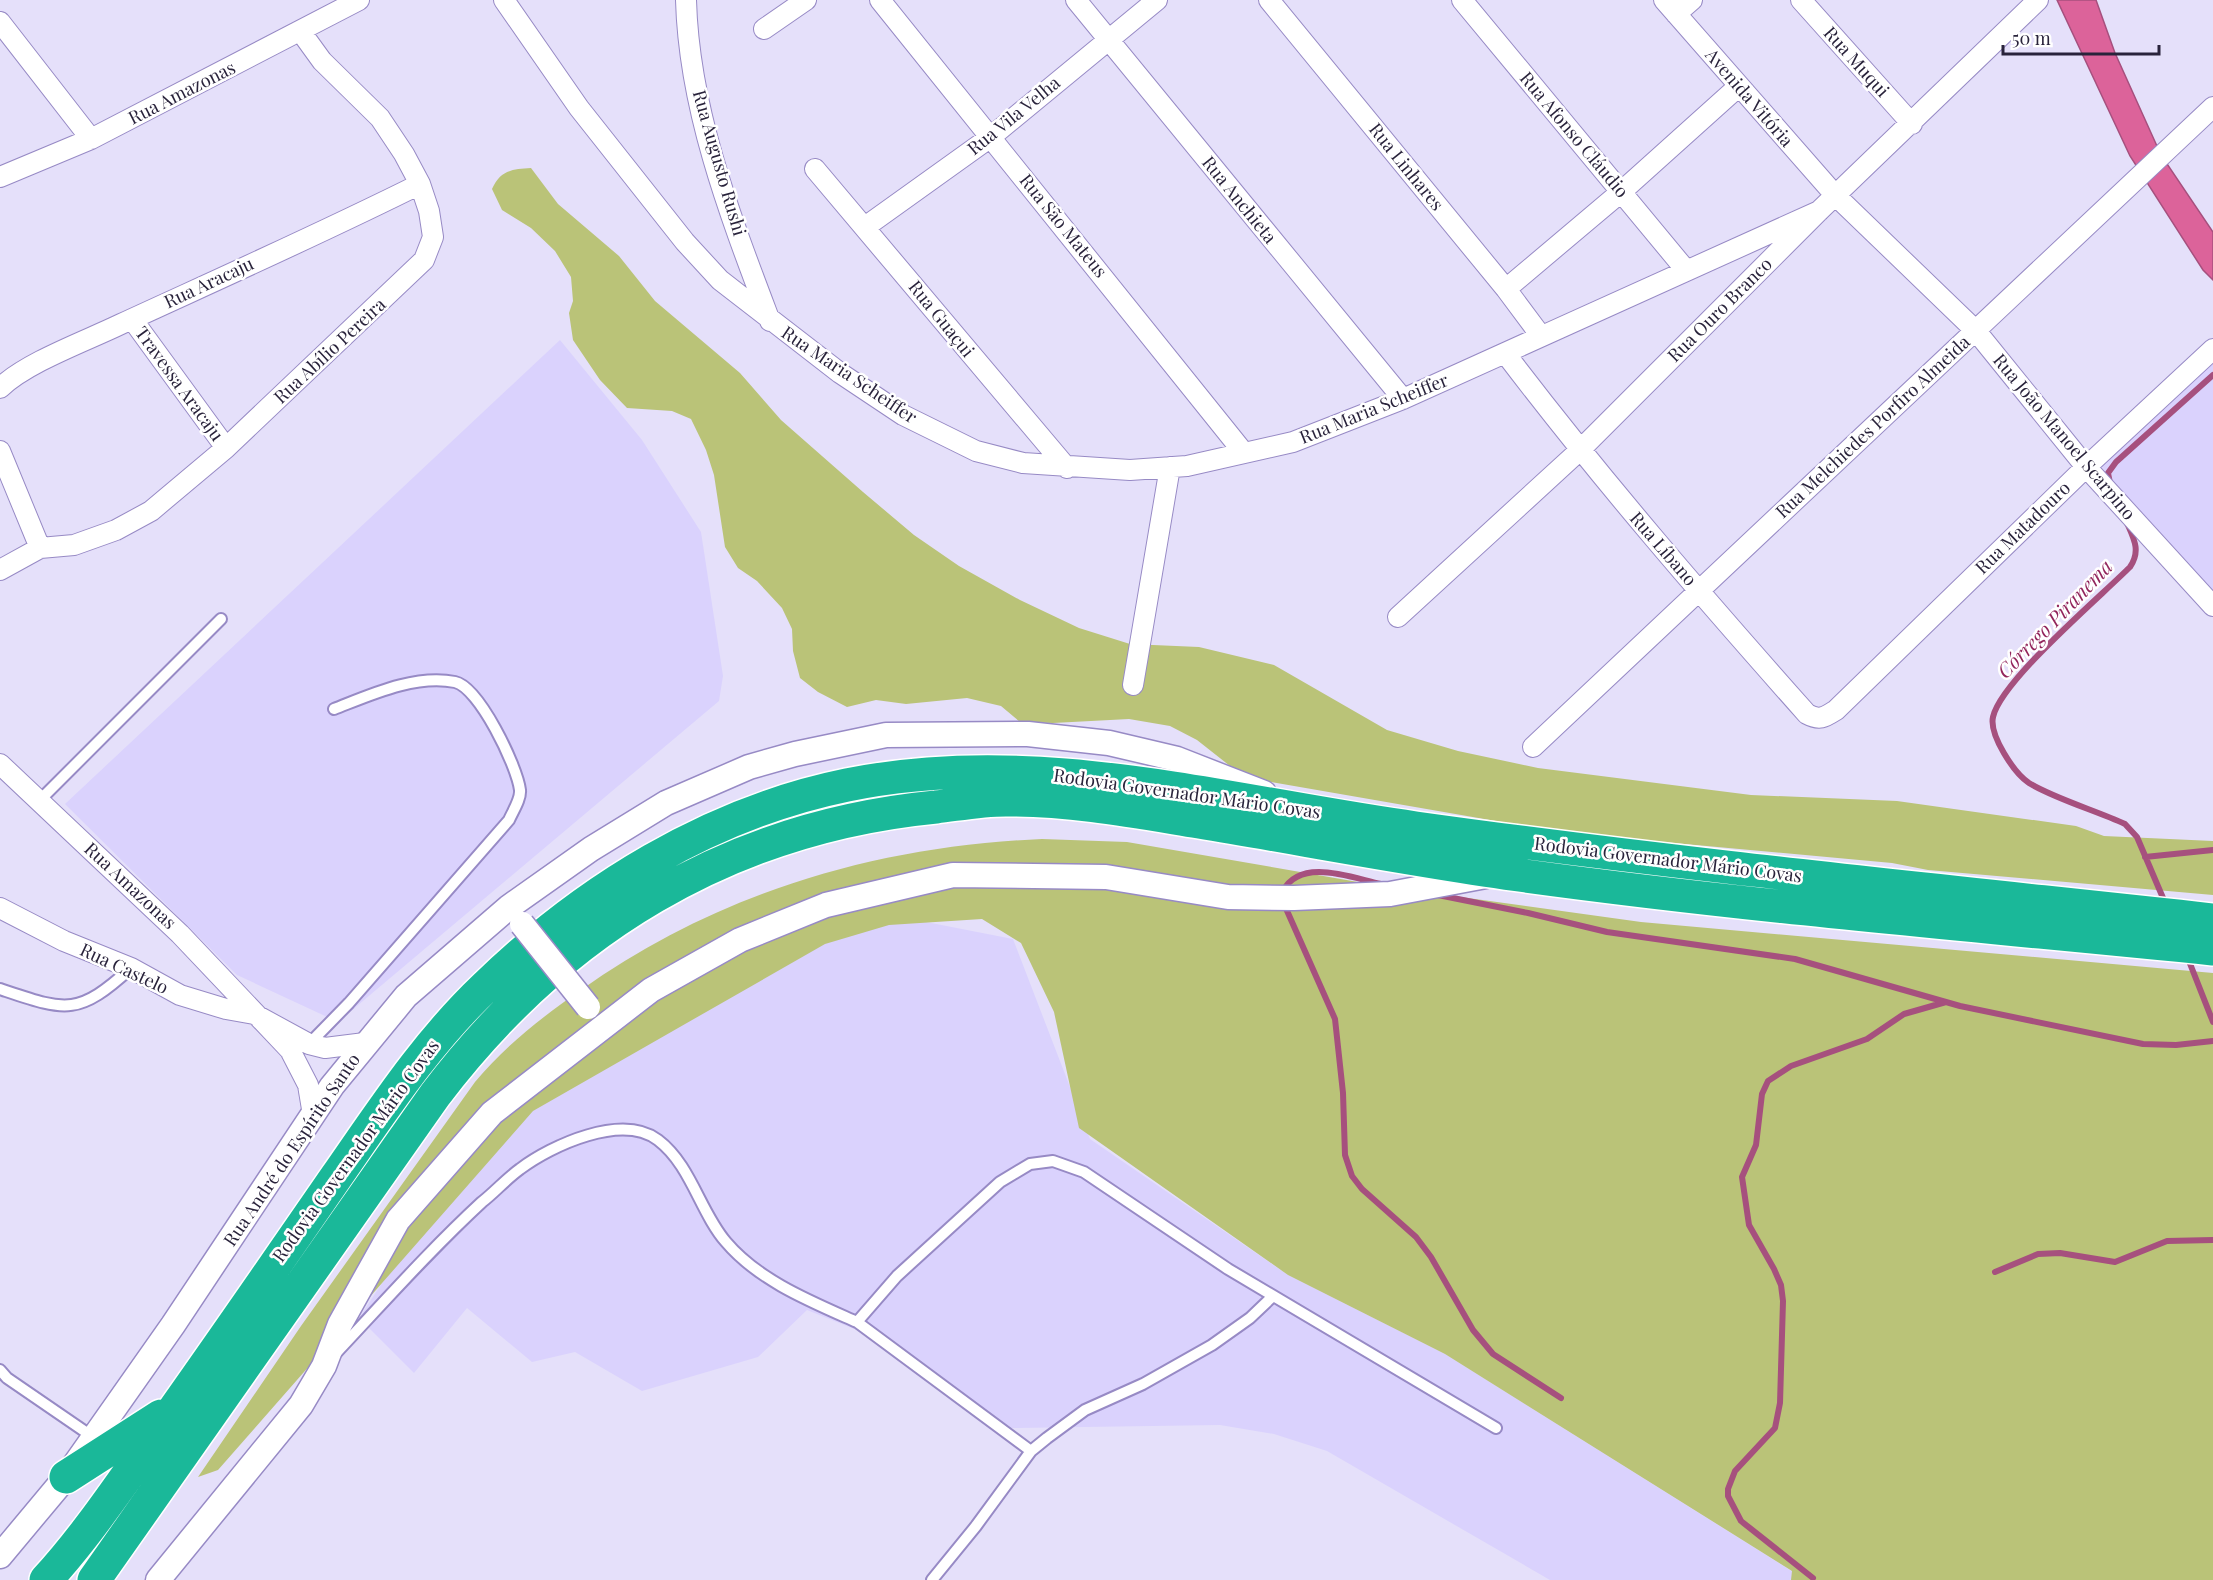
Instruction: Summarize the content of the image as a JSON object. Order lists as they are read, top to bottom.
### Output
{
  "streets": {
    "highway": ["Rodovia Governador Mário Covas"],
    "street": [
      "Rua Muqui",
      "Rua Amazonas",
      "Avenida Vitória",
      "Rua Vila Velha",
      "Rua Afonso Cláudio",
      "Rua Augusto Rushi",
      "Rua Linhares",
      "Rua Anchieta",
      "Rua São Mateus",
      "Rua Aracaju",
      "Rua Ouro Branco",
      "Rua Guaçui",
      "Rua Abílio Pereira",
      "Rua Maria Scheiffer",
      "Travessa Aracaju",
      "Rua Melchiedes Porfiro Almeida",
      "Rua João Manoel Scarpino",
      "Rua Matadouro",
      "Rua Líbano",
      "Rua Castelo",
      "Rua André do Espírito Santo"
    ]
  },
  "crossings": [
    ["Rua Muqui", "Rua Ouro Branco"],
    ["Rua Amazonas", "Rua Abílio Pereira"],
    ["Rua Amazonas", "Rua Castelo"],
    ["Rua Amazonas", "Rua André do Espírito Santo"],
    ["Avenida Vitória", "Rua Ouro Branco"],
    ["Avenida Vitória", "Rua João Manoel Scarpino"],
    ["Rua Vila Velha", "Rua Anchieta"],
    ["Rua Vila Velha", "Rua São Mateus"],
    ["Rua Vila Velha", "Rua Guaçui"],
    ["Rua Afonso Cláudio", "Rua Maria Scheiffer"],
    ["Rua Augusto Rushi", "Rua Maria Scheiffer"],
    ["Rua Linhares", "Rua Maria Scheiffer"],
    ["Rua Anchieta", "Rua Maria Scheiffer"],
    ["Rua São Mateus", "Rua Maria Scheiffer"],
    ["Rua Aracaju", "Rua Abílio Pereira"],
    ["Rua Aracaju", "Travessa Aracaju"],
    ["Rua Ouro Branco", "Rua Maria Scheiffer"],
    ["Rua Ouro Branco", "Rua João Manoel Scarpino"],
    ["Rua Ouro Branco", "Rua Líbano"],
    ["Rua Guaçui", "Rua Maria Scheiffer"],
    ["Rua Abílio Pereira", "Travessa Aracaju"],
    ["Rua Maria Scheiffer", "Rua Líbano"],
    ["Rua Melchiedes Porfiro Almeida", "Rua João Manoel Scarpino"],
    ["Rua Melchiedes Porfiro Almeida", "Rua Líbano"],
    ["Rua João Manoel Scarpino", "Rua Matadouro"],
    ["Rua Matadouro", "Rua Líbano"],
    ["Rodovia Governador Mário Covas", "Rua André do Espírito Santo"]
  ],
  "water": ["Córrego Piranema"],
  "scale_bar": "50 m"
}
